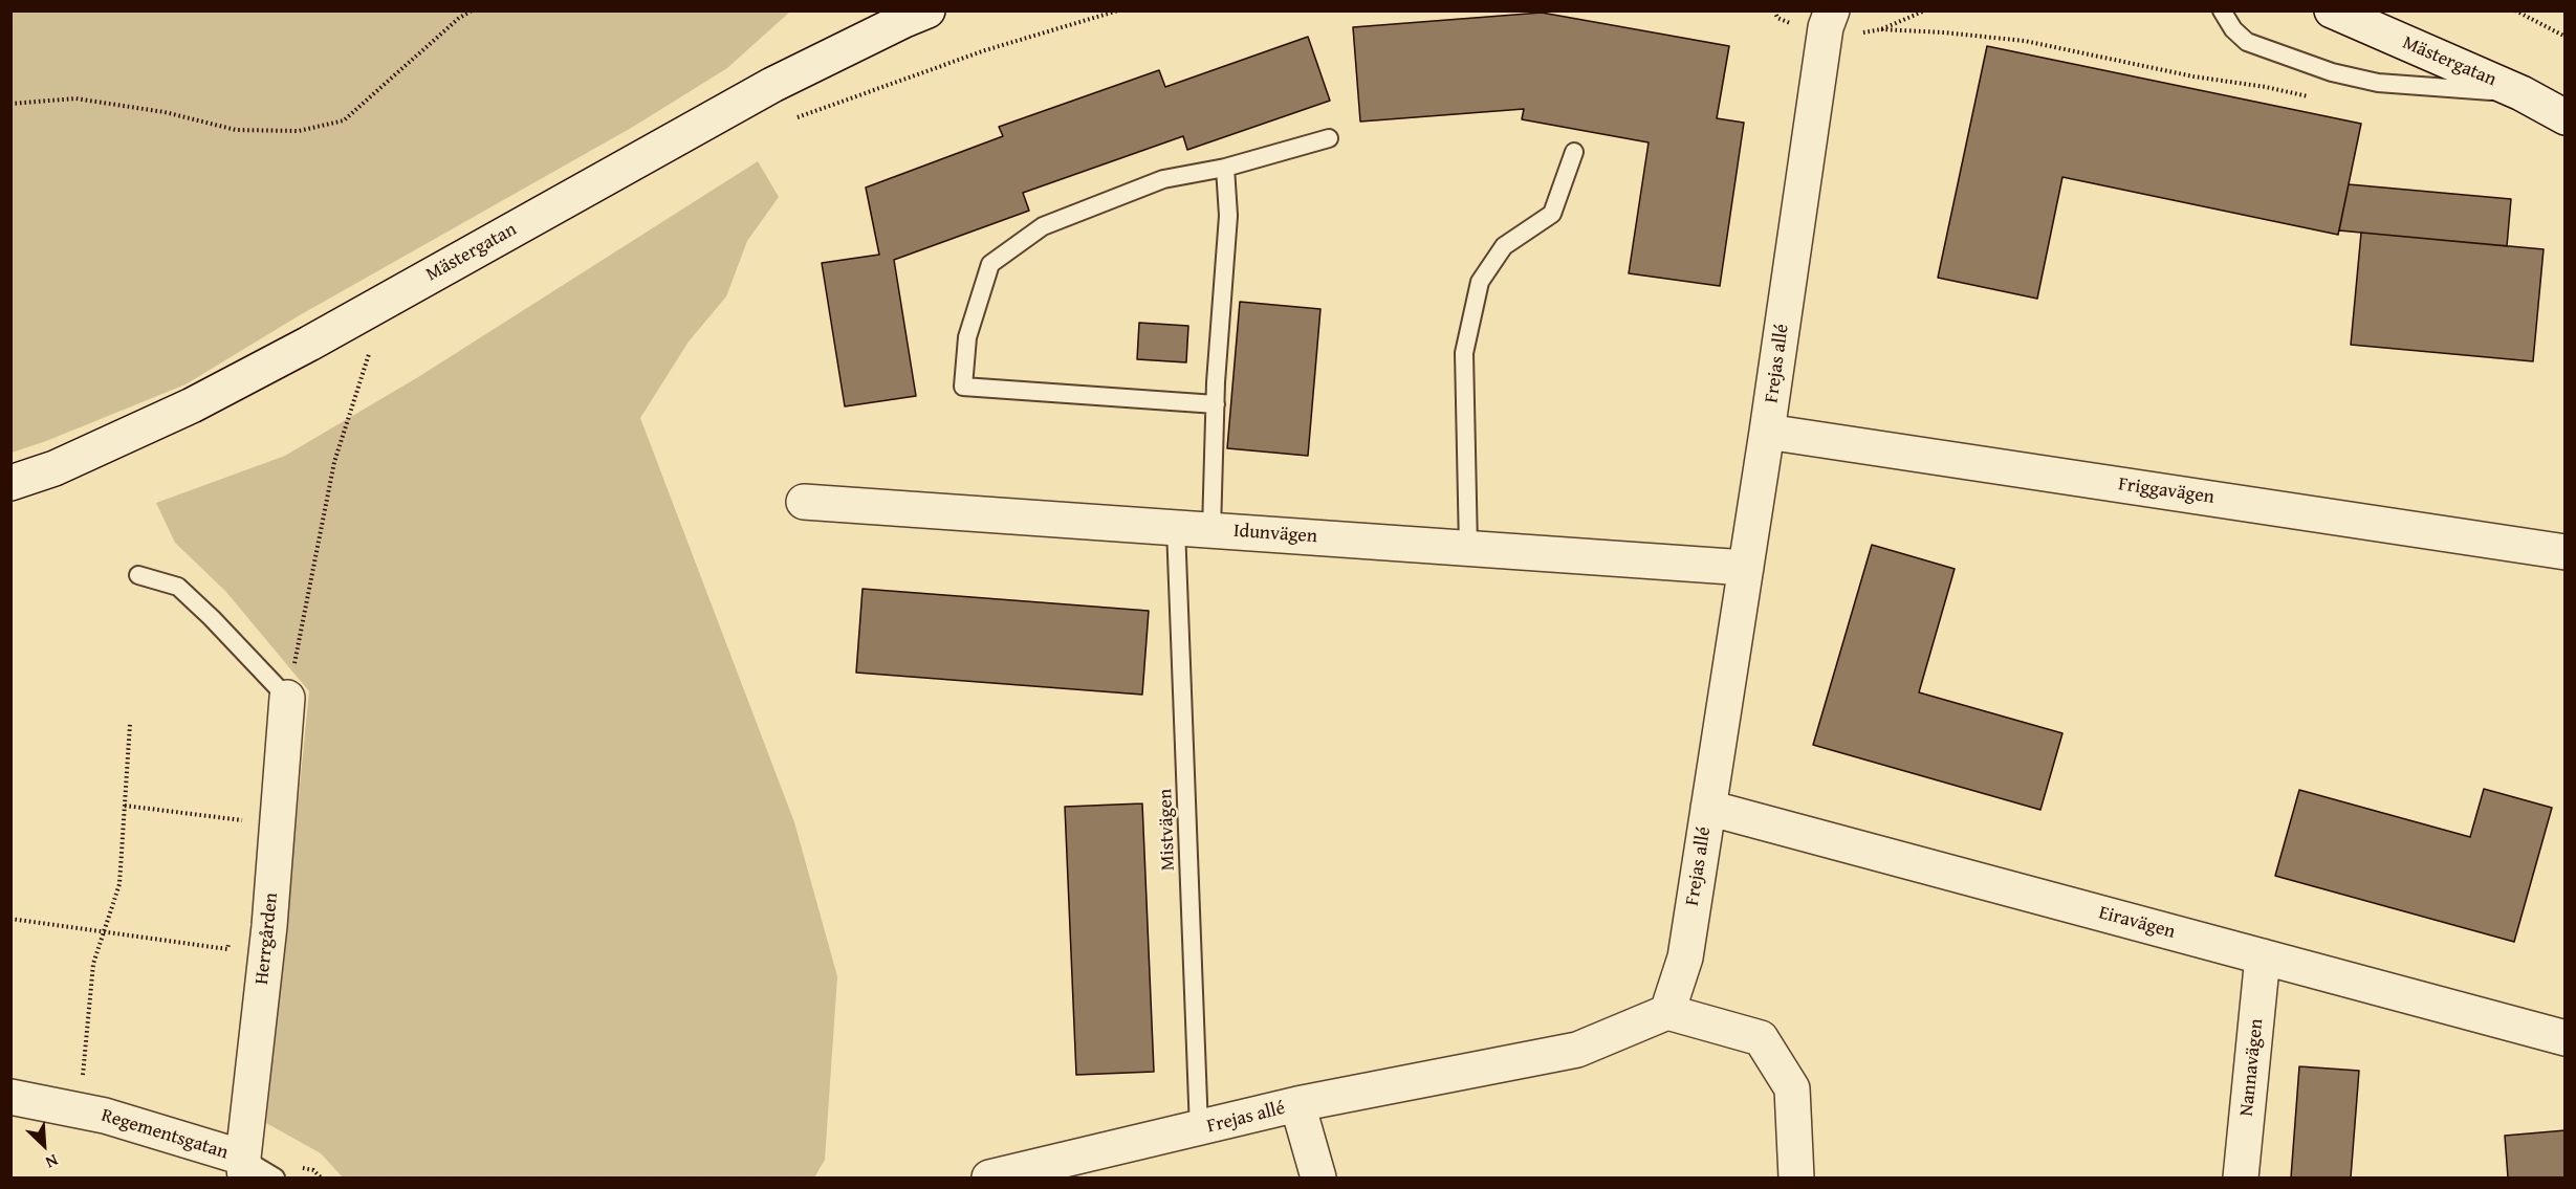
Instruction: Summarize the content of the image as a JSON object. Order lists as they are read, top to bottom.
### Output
{
  "streets": {
    "street": [
      "Mästergatan",
      "Frejas allé",
      "Friggavägen",
      "Idunvägen",
      "Eiravägen",
      "Herrgården",
      "Nannavägen",
      "Regementsgatan"
    ],
    "lane": ["Mistvägen"]
  },
  "crossings": [
    ["Frejas allé", "Friggavägen"],
    ["Frejas allé", "Idunvägen"],
    ["Frejas allé", "Mistvägen"],
    ["Frejas allé", "Eiravägen"],
    ["Idunvägen", "Mistvägen"],
    ["Eiravägen", "Nannavägen"],
    ["Herrgården", "Regementsgatan"]
  ],
  "north": "bottom right"
}
